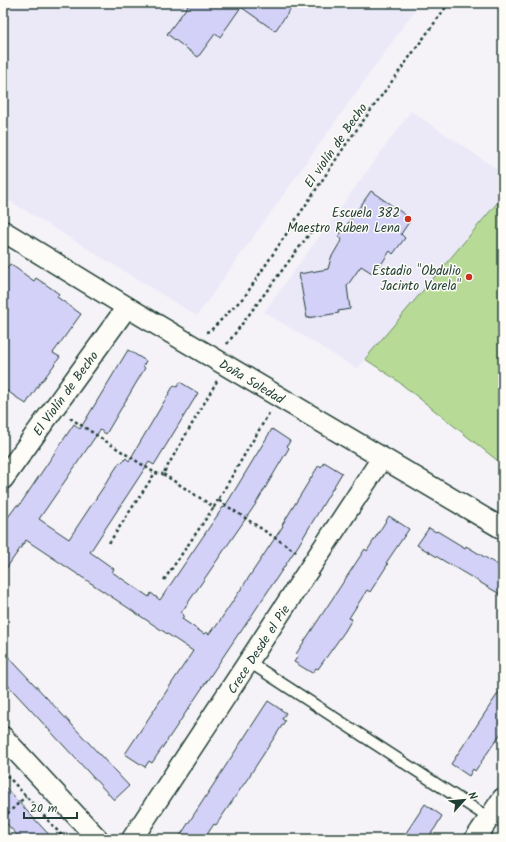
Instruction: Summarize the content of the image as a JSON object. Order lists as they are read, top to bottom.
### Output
{
  "streets": {
    "street": ["Doña Soledad", "El Violín de Becho", "Crece Desde el Pie"],
    "path": ["El violín de Becho"]
  },
  "crossings": [
    ["El violín de Becho", "Doña Soledad"],
    ["Doña Soledad", "El Violín de Becho"],
    ["Doña Soledad", "Crece Desde el Pie"]
  ],
  "places": ["Escuela 382 Maestro Ruben Lena", "Estadio \"Obdulio Jacinto Varela\""],
  "scale_bar": "20 m",
  "north": "top right"
}
